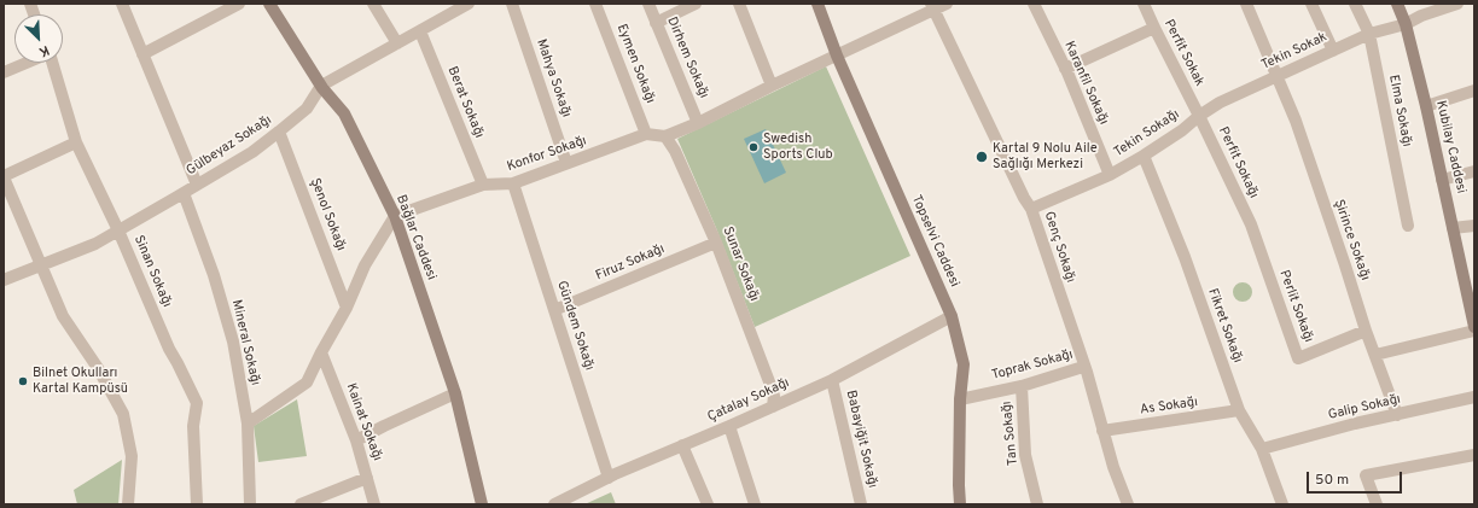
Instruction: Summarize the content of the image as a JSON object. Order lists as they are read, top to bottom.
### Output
{
  "streets": {
    "street": [
      "Tekin Sokak",
      "Perfit Sokak",
      "Dirhem Sokağı",
      "Eymen Sokağı",
      "Mahya Sokağı",
      "Karanfil Sokağı",
      "Berat Sokağı",
      "Elma Sokağı",
      "Tekin Sokağı",
      "Gülbeyaz Sokağı",
      "Kubilay Caddesi",
      "Konfor Sokağı",
      "Perfit Sokağı",
      "Şenol Sokağı",
      "Bağlar Caddesi",
      "Şirince Sokağı",
      "Topselvi Caddesi",
      "Genç Sokağı",
      "Firuz Sokağı",
      "Sunar Sokağı",
      "Sinan Sokağı",
      "Perlit Sokağı",
      "Gündem Sokağı",
      "Fikret Sokağı",
      "Mineral Sokağı",
      "Toprak Sokağı",
      "Çatalay Sokağı",
      "As Sokağı",
      "Galip Sokağı",
      "Kainat Sokağı",
      "Tan Sokağı",
      "Babayiğit Sokağı"
    ]
  },
  "crossings": [
    ["Tekin Sokak", "Perfit Sokak"],
    ["Tekin Sokak", "Elma Sokağı"],
    ["Tekin Sokak", "Tekin Sokağı"],
    ["Tekin Sokak", "Kubilay Caddesi"],
    ["Tekin Sokak", "Perfit Sokağı"],
    ["Tekin Sokak", "Şirince Sokağı"],
    ["Perfit Sokak", "Tekin Sokağı"],
    ["Perfit Sokak", "Perfit Sokağı"],
    ["Eymen Sokağı", "Konfor Sokağı"],
    ["Mahya Sokağı", "Konfor Sokağı"],
    ["Karanfil Sokağı", "Tekin Sokağı"],
    ["Berat Sokağı", "Gülbeyaz Sokağı"],
    ["Berat Sokağı", "Konfor Sokağı"],
    ["Tekin Sokağı", "Perfit Sokağı"],
    ["Tekin Sokağı", "Genç Sokağı"],
    ["Tekin Sokağı", "Fikret Sokağı"],
    ["Gülbeyaz Sokağı", "Şenol Sokağı"],
    ["Gülbeyaz Sokağı", "Bağlar Caddesi"],
    ["Gülbeyaz Sokağı", "Sinan Sokağı"],
    ["Gülbeyaz Sokağı", "Mineral Sokağı"],
    ["Konfor Sokağı", "Bağlar Caddesi"],
    ["Konfor Sokağı", "Gündem Sokağı"],
    ["Perfit Sokağı", "Perlit Sokağı"],
    ["Şirince Sokağı", "Perlit Sokağı"],
    ["Şirince Sokağı", "Galip Sokağı"],
    ["Topselvi Caddesi", "Toprak Sokağı"],
    ["Topselvi Caddesi", "Çatalay Sokağı"],
    ["Genç Sokağı", "Toprak Sokağı"],
    ["Genç Sokağı", "As Sokağı"],
    ["Firuz Sokağı", "Sunar Sokağı"],
    ["Firuz Sokağı", "Gündem Sokağı"],
    ["Sunar Sokağı", "Çatalay Sokağı"],
    ["Gündem Sokağı", "Çatalay Sokağı"],
    ["Fikret Sokağı", "As Sokağı"],
    ["Fikret Sokağı", "Galip Sokağı"],
    ["Toprak Sokağı", "Tan Sokağı"],
    ["Çatalay Sokağı", "Babayiğit Sokağı"]
  ],
  "places": ["Swedish Sports Club", "Kartal 9 Nolu Aile Sağlığı Merkezi", "Bilnet Okulları Kartal Kampüsü"],
  "scale_bar": "50 m",
  "north": "bottom right"
}
